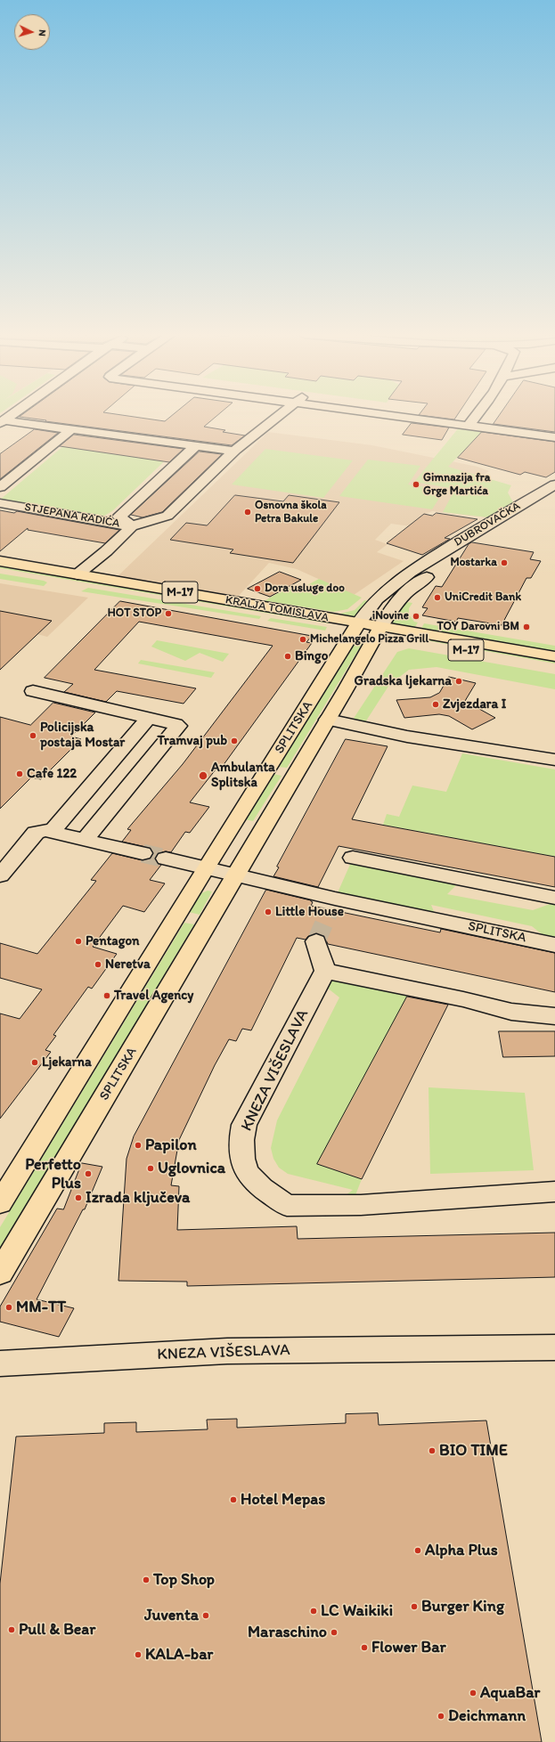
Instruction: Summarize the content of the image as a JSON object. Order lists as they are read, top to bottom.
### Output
{
  "streets": {
    "main road": ["M-17", "KRALJA TOMISLAVA", "SPLITSKA"],
    "street": ["STJEPANA RADIĆA", "DUBROVAČKA", "KNEZA VIŠESLAVA"]
  },
  "crossings": [
    ["DUBROVAČKA", "KRALJA TOMISLAVA"],
    ["DUBROVAČKA", "SPLITSKA"],
    ["KRALJA TOMISLAVA", "SPLITSKA"]
  ],
  "places": [
    "Gimnazija fra Grge Martića",
    "Osnovna škola Petra Bakule",
    "Mostarka",
    "Dora usluge doo",
    "UniCredit Bank",
    "HOT STOP",
    "iNovine",
    "TOY Darovni BM",
    "Michelangelo Pizza Grill",
    "Bingo",
    "Gradska ljekarna",
    "Zvjezdara I",
    "Policijska postaja Mostar",
    "Tramvaj pub",
    "Cafe 122",
    "Ambulanta Splitska",
    "Little House",
    "Pentagon",
    "Neretva",
    "Travel Agency",
    "Ljekarna",
    "Papilon",
    "Uglovnica",
    "Perfetto Plus",
    "Izrada ključeva",
    "MM-TT",
    "BIO TIME",
    "Hotel Mepas",
    "Alpha Plus",
    "Top Shop",
    "Burger King",
    "LC Waikiki",
    "Juventa",
    "Pull & Bear",
    "Maraschino",
    "Flower Bar",
    "KALA-bar",
    "AquaBar",
    "Deichmann"
  ],
  "north": "right"
}
